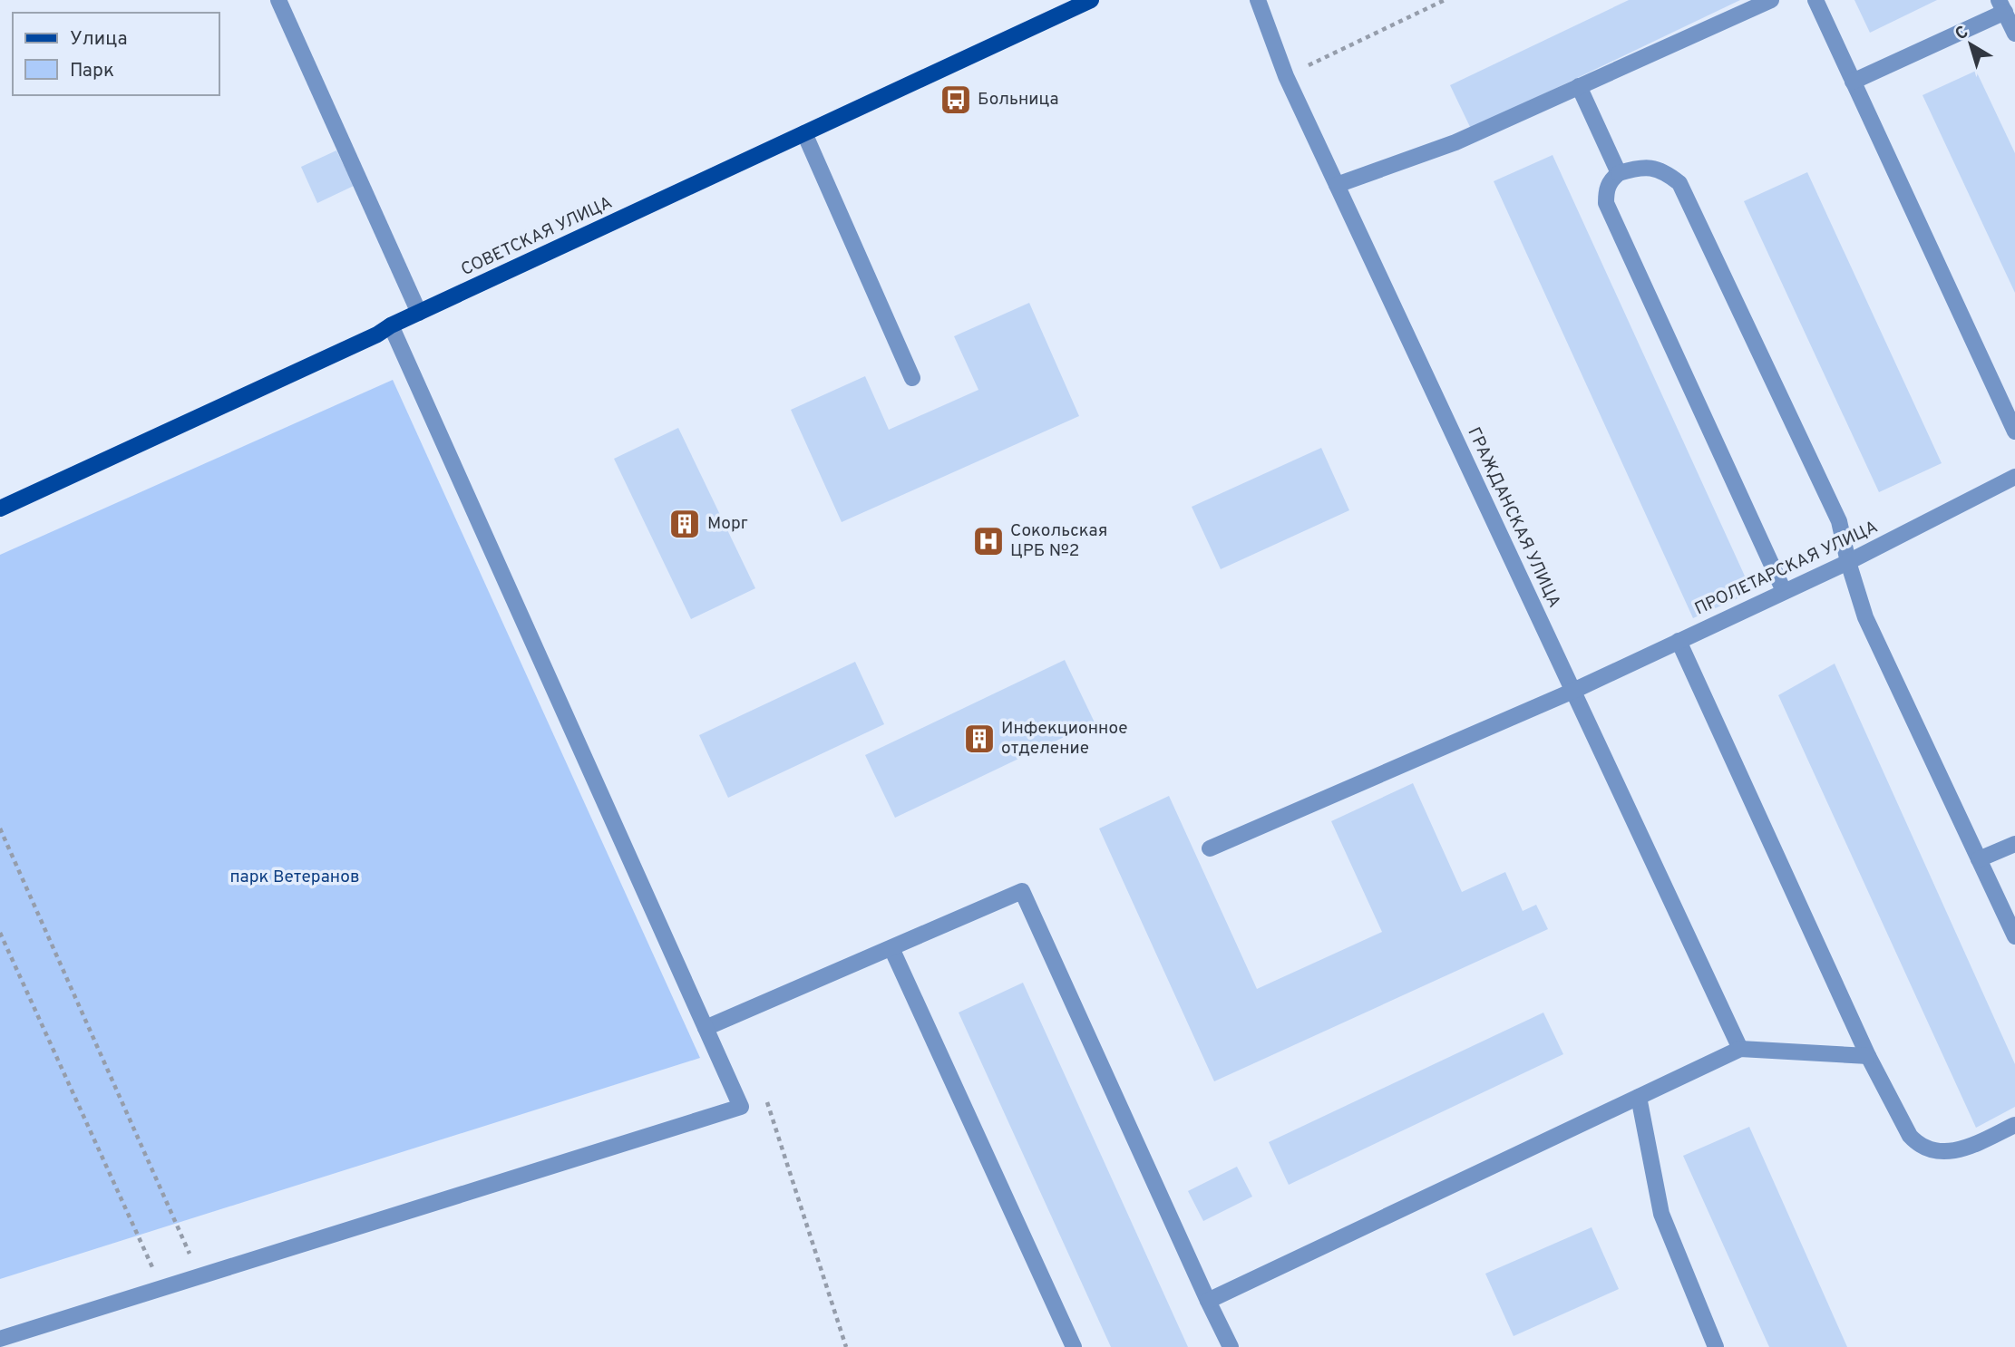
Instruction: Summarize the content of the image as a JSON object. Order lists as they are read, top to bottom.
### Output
{
  "streets": {
    "main road": ["СОВЕТСКАЯ УЛИЦА"],
    "street": ["ГРАЖДАНСКАЯ УЛИЦА", "ПРОЛЕТАРСКАЯ УЛИЦА"]
  },
  "crossings": [
    ["ГРАЖДАНСКАЯ УЛИЦА", "ПРОЛЕТАРСКАЯ УЛИЦА"]
  ],
  "parks": ["парк Ветеранов"],
  "places": {
    "bus stop": ["Больница"],
    "building": ["Морг", "Инфекционное отделение"],
    "hospital": ["Сокольская ЦРБ №2"]
  },
  "legend": ["Улица", "Парк"],
  "north": "top left"
}
